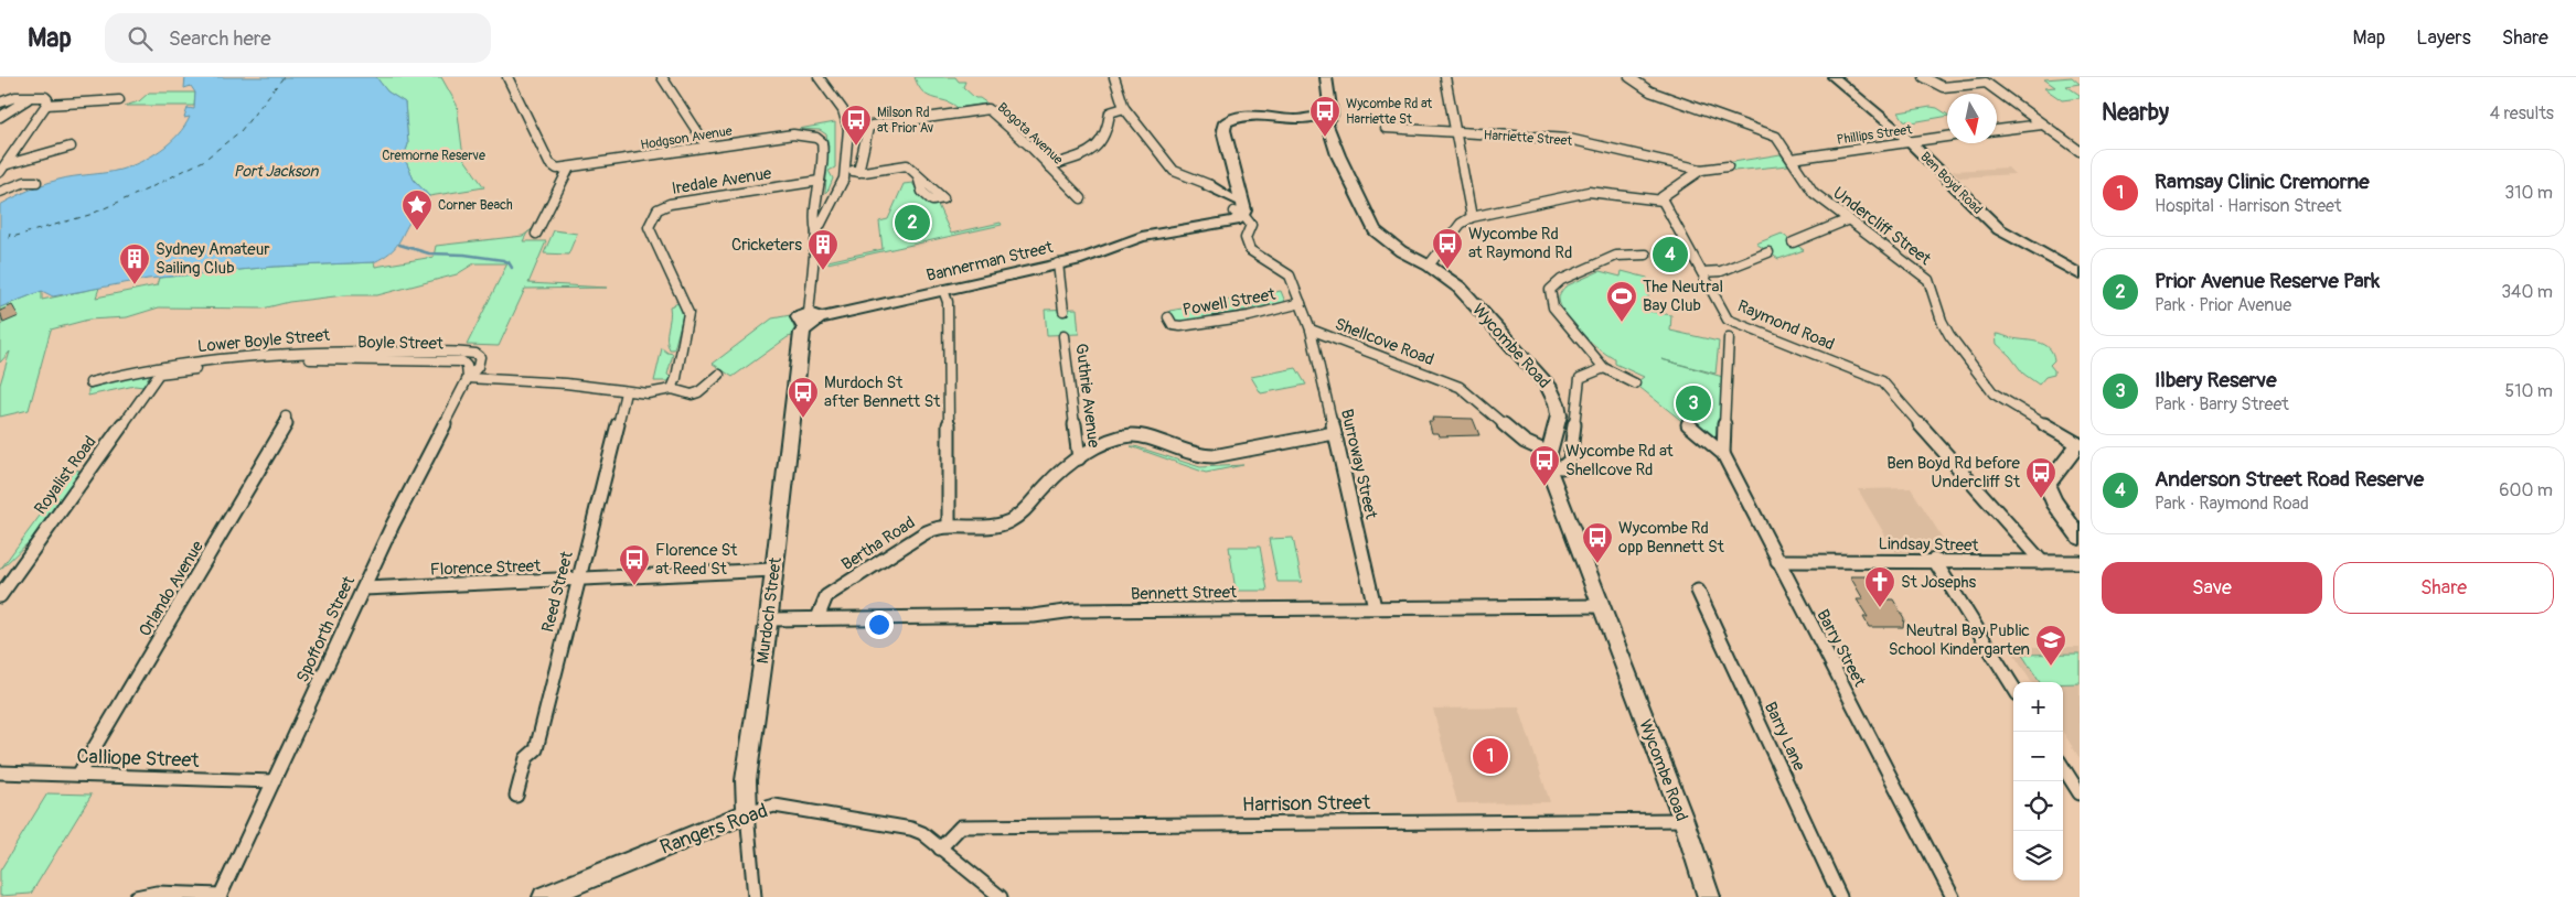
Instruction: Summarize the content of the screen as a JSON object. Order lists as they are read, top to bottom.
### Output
{
  "streets": {
    "main road": [
      "Ben Boyd Road",
      "Bannerman Street",
      "Wycombe Road",
      "Murdoch Street",
      "Rangers Road"
    ],
    "street": [
      "Bogota Avenue",
      "Phillips Street",
      "Hodgson Avenue",
      "Harriette Street",
      "Iredale Avenue",
      "Undercliff Street",
      "Powell Street",
      "Raymond Road",
      "Lower Boyle Street",
      "Shellcove Road",
      "Boyle Street",
      "Guthrie Avenue",
      "Burroway Street",
      "Royalist Road",
      "Bertha Road",
      "Lindsay Street",
      "Florence Street",
      "Orlando Avenue",
      "Reed Street",
      "Bennett Street",
      "Spofforth Street",
      "Barry Street",
      "Barry Lane",
      "Calliope Street",
      "Harrison Street"
    ]
  },
  "crossings": [
    ["Phillips Street", "Ben Boyd Road"],
    ["Phillips Street", "Undercliff Street"],
    ["Hodgson Avenue", "Murdoch Street"],
    ["Iredale Avenue", "Murdoch Street"],
    ["Bannerman Street", "Shellcove Road"],
    ["Bannerman Street", "Murdoch Street"],
    ["Powell Street", "Shellcove Road"],
    ["Raymond Road", "Lindsay Street"],
    ["Lower Boyle Street", "Boyle Street"],
    ["Lower Boyle Street", "Spofforth Street"],
    ["Shellcove Road", "Wycombe Road"],
    ["Shellcove Road", "Burroway Street"],
    ["Boyle Street", "Royalist Road"],
    ["Boyle Street", "Spofforth Street"],
    ["Wycombe Road", "Bennett Street"],
    ["Wycombe Road", "Harrison Street"],
    ["Guthrie Avenue", "Bertha Road"],
    ["Burroway Street", "Bertha Road"],
    ["Burroway Street", "Bennett Street"],
    ["Bertha Road", "Bennett Street"],
    ["Lindsay Street", "Barry Street"],
    ["Florence Street", "Reed Street"],
    ["Florence Street", "Murdoch Street"],
    ["Florence Street", "Spofforth Street"],
    ["Orlando Avenue", "Calliope Street"],
    ["Bennett Street", "Murdoch Street"],
    ["Murdoch Street", "Rangers Road"],
    ["Spofforth Street", "Calliope Street"],
    ["Harrison Street", "Rangers Road"]
  ],
  "water": ["Port Jackson"],
  "parks": ["Cremorne Reserve"],
  "places": {
    "bus stop": [
      "Wycombe Rd at Harriette St",
      "Milson Rd at Prior Av",
      "Wycombe Rd at Raymond Rd",
      "Murdoch St after Bennett St",
      "Wycombe Rd at Shellcove Rd",
      "Ben Boyd Rd before Undercliff St",
      "Wycombe Rd opp Bennett St",
      "Florence St at Reed St"
    ],
    "place": ["Corner Beach"],
    "building": ["Cricketers", "Sydney Amateur Sailing Club"],
    "sports": ["The Neutral Bay Club"],
    "church": ["St Josephs"],
    "school or university": ["Neutral Bay Public School Kindergarten"]
  },
  "north": "bottom",
  "page": {
    "header": "Map",
    "search": "Search here",
    "nav": ["Map", "Layers", "Share"],
    "heading": ["Nearby", "4 results"],
    "list": [
      {
        "mark": "1",
        "name": "Ramsay Clinic Cremorne",
        "note": "Hospital · Harrison Street",
        "value": "310 m"
      },
      {
        "mark": "2",
        "name": "Prior Avenue Reserve Park",
        "note": "Park · Prior Avenue",
        "value": "340 m"
      },
      {
        "mark": "3",
        "name": "Ilbery Reserve",
        "note": "Park · Barry Street",
        "value": "510 m"
      },
      {
        "mark": "4",
        "name": "Anderson Street Road Reserve",
        "note": "Park · Raymond Road",
        "value": "600 m"
      }
    ],
    "pins": [
      "2",
      "4",
      "3",
      "1"
    ],
    "buttons": ["Save", "Share"],
    "map_buttons": ["+", "−"]
  }
}
